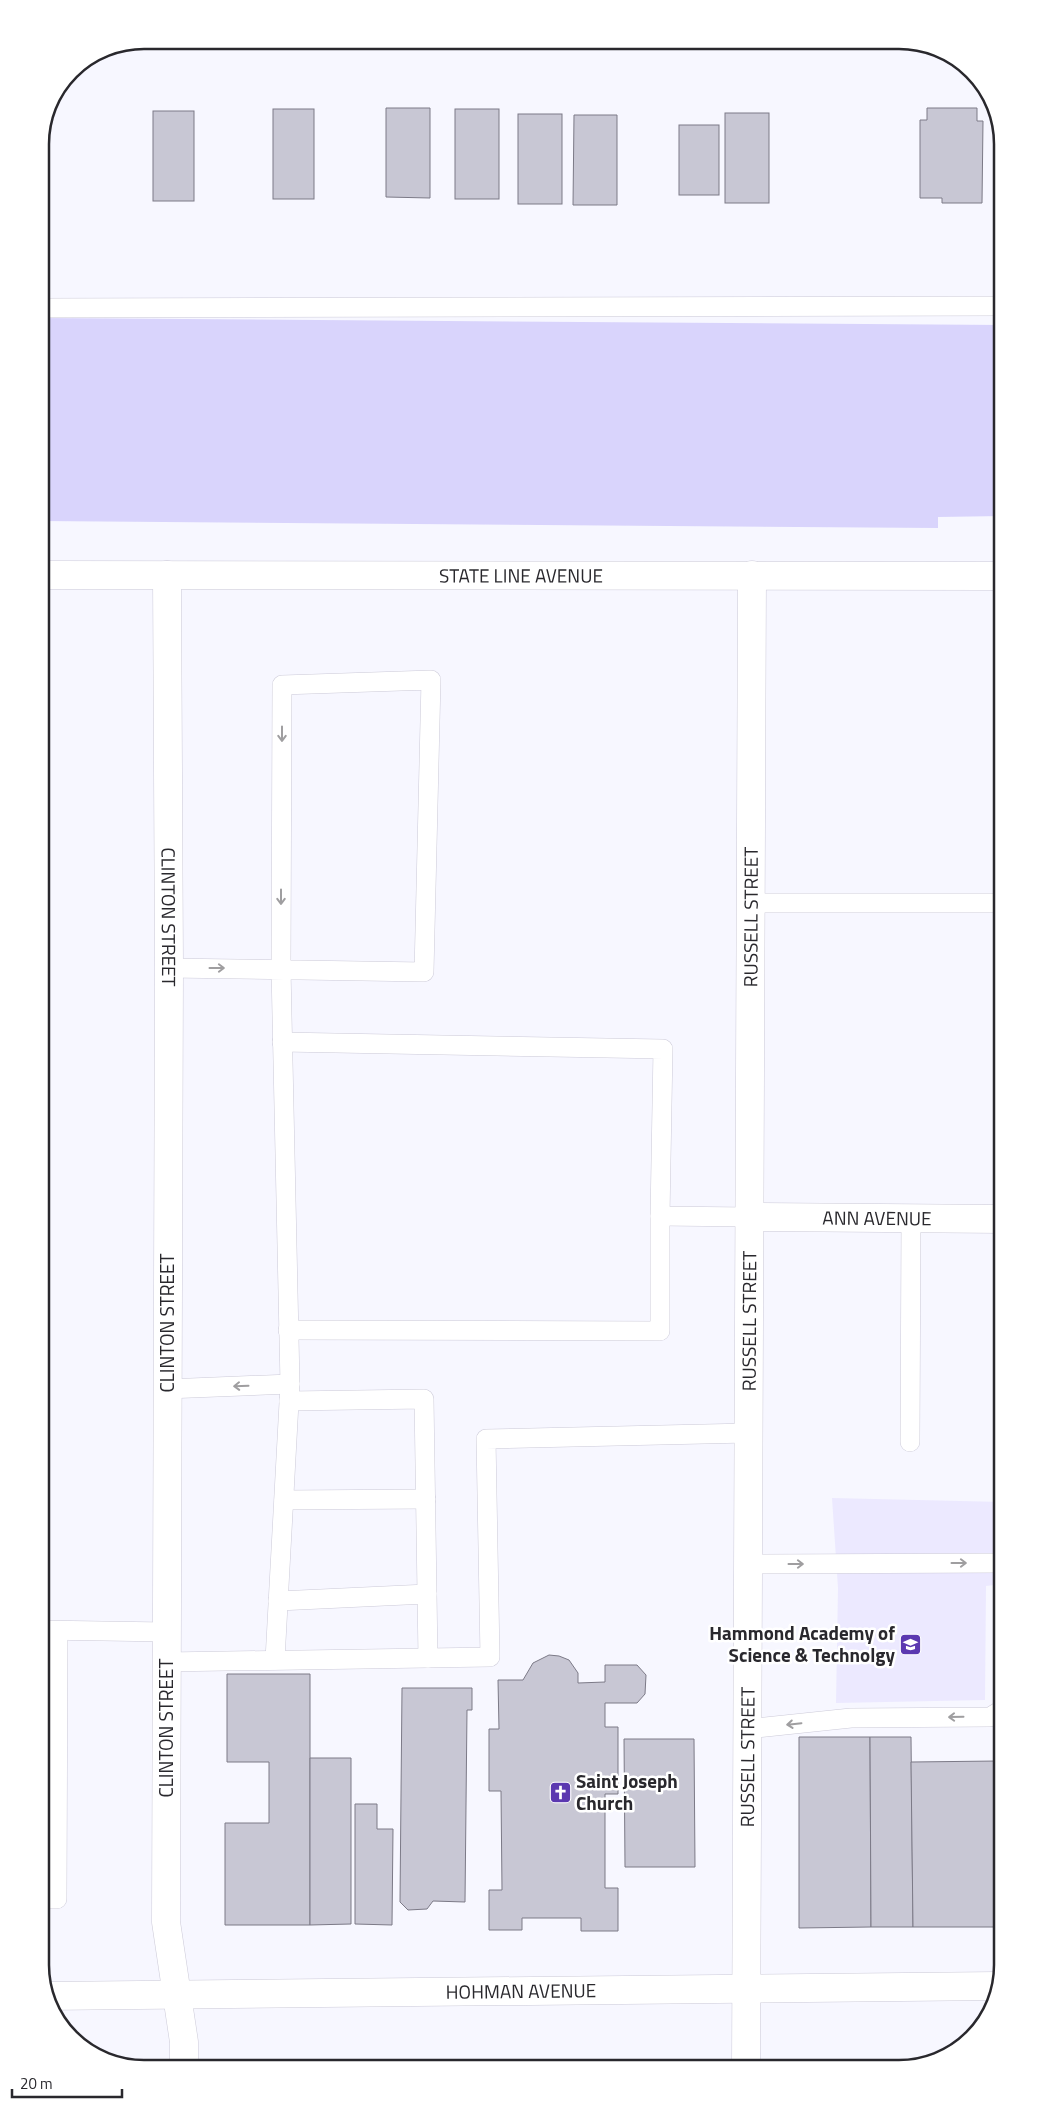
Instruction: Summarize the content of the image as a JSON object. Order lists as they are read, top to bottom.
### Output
{
  "streets": {
    "street": [
      "STATE LINE AVENUE",
      "RUSSELL STREET",
      "CLINTON STREET",
      "ANN AVENUE",
      "HOHMAN AVENUE"
    ]
  },
  "crossings": [
    ["STATE LINE AVENUE", "RUSSELL STREET"],
    ["STATE LINE AVENUE", "CLINTON STREET"],
    ["RUSSELL STREET", "ANN AVENUE"],
    ["RUSSELL STREET", "HOHMAN AVENUE"],
    ["CLINTON STREET", "HOHMAN AVENUE"]
  ],
  "places": {
    "school or university": ["Hammond Academy of Science & Technolgy"],
    "church": ["Saint Joseph Church"]
  },
  "scale_bar": "20 m"
}
